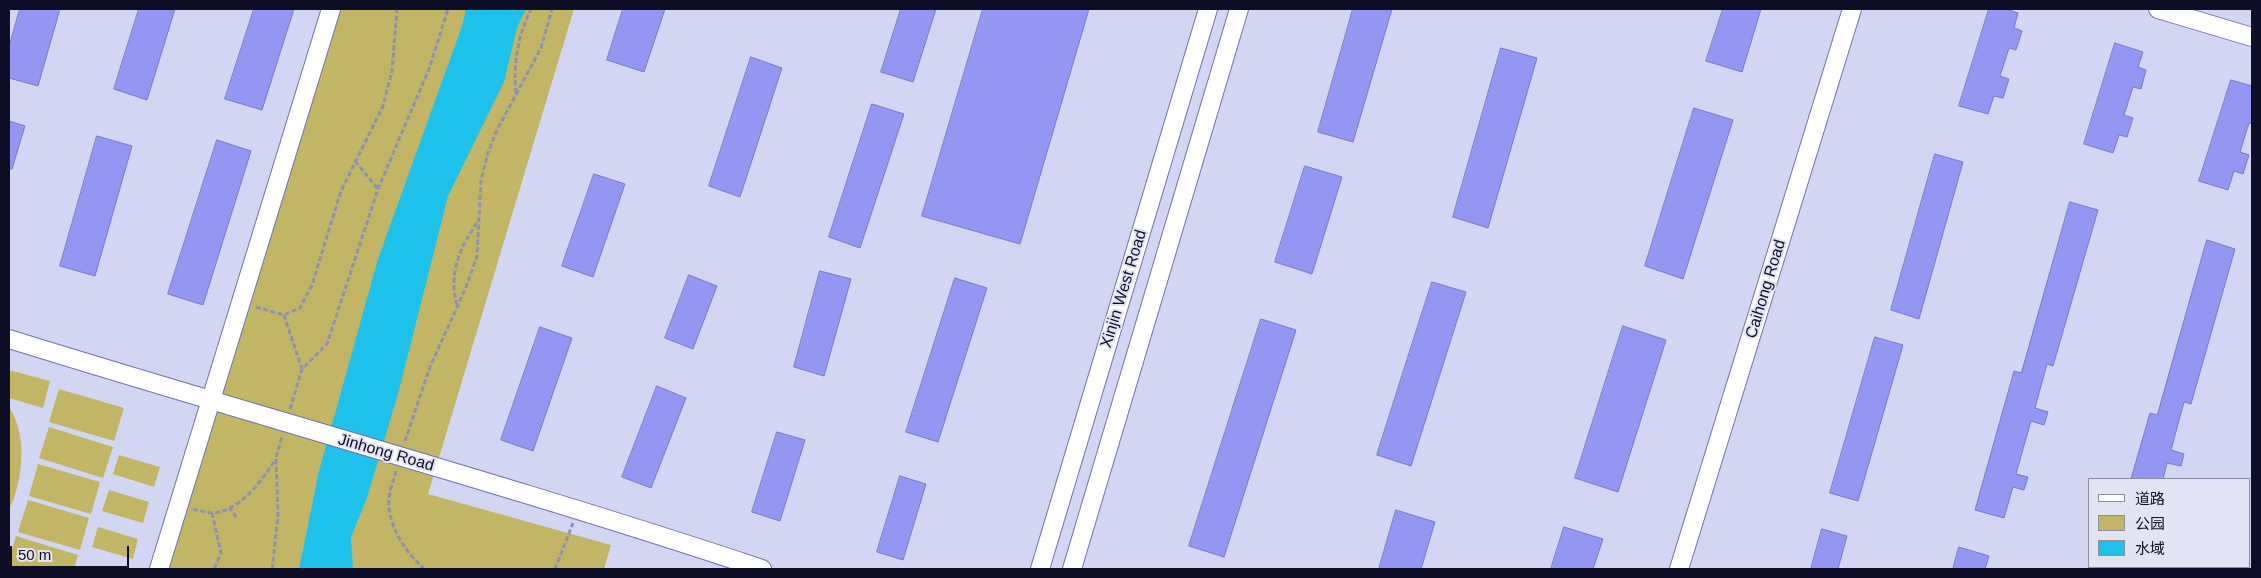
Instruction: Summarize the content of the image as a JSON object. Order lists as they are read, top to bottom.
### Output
{
  "streets": {
    "street": ["Xinjin West Road", "Caihong Road", "Jinhong Road"]
  },
  "legend": ["道路", "公园", "水域"],
  "scale_bar": "50 m"
}
